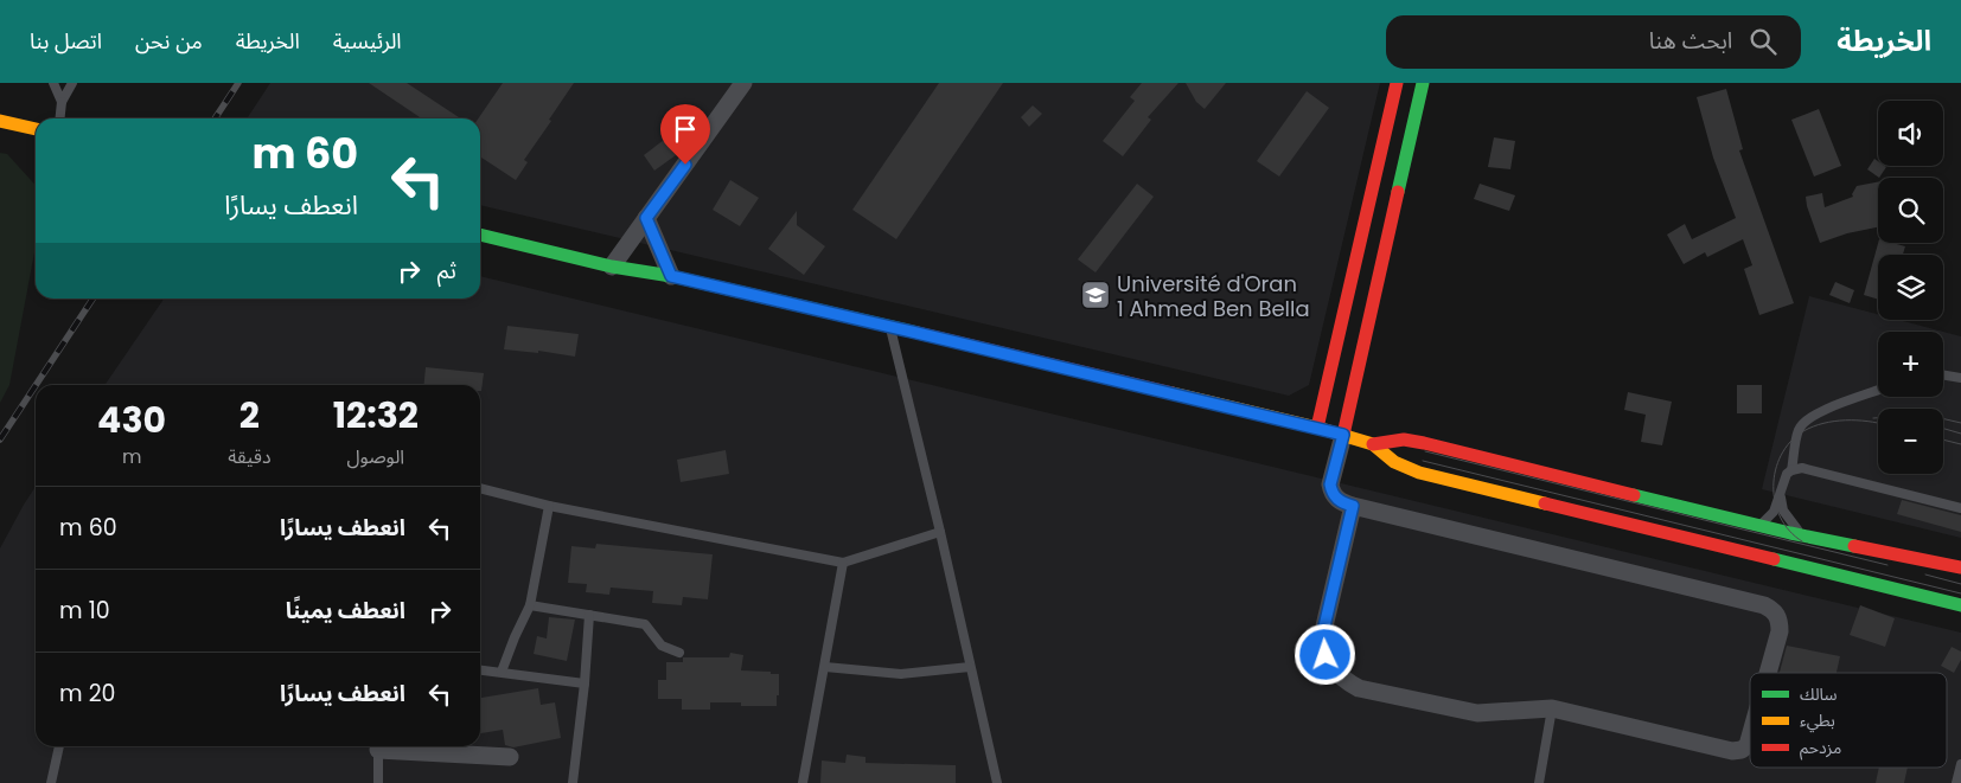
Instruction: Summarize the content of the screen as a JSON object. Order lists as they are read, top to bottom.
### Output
{
  "places": {
    "school or university": ["Université d'Oran 1 Ahmed Ben Bella"]
  },
  "legend": ["سالك", "بطيء", "مزدحم"],
  "page": {
    "header": "الخريطة",
    "search": "ابحث هنا",
    "nav": [
      "الرئيسية",
      "الخريطة",
      "من نحن",
      "اتصل بنا"
    ],
    "map_buttons": ["+", "−"],
    "turn": ["60 m", "انعطف يسارًا"],
    "then": "ثم",
    "eta": [
      "12:32",
      "الوصول",
      "2",
      "دقيقة",
      "430",
      "m"
    ],
    "list": [
      {
        "name": "انعطف يسارًا",
        "value": "60 m"
      },
      {
        "name": "انعطف يمينًا",
        "value": "10 m"
      },
      {
        "name": "انعطف يسارًا",
        "value": "20 m"
      }
    ]
  }
}
